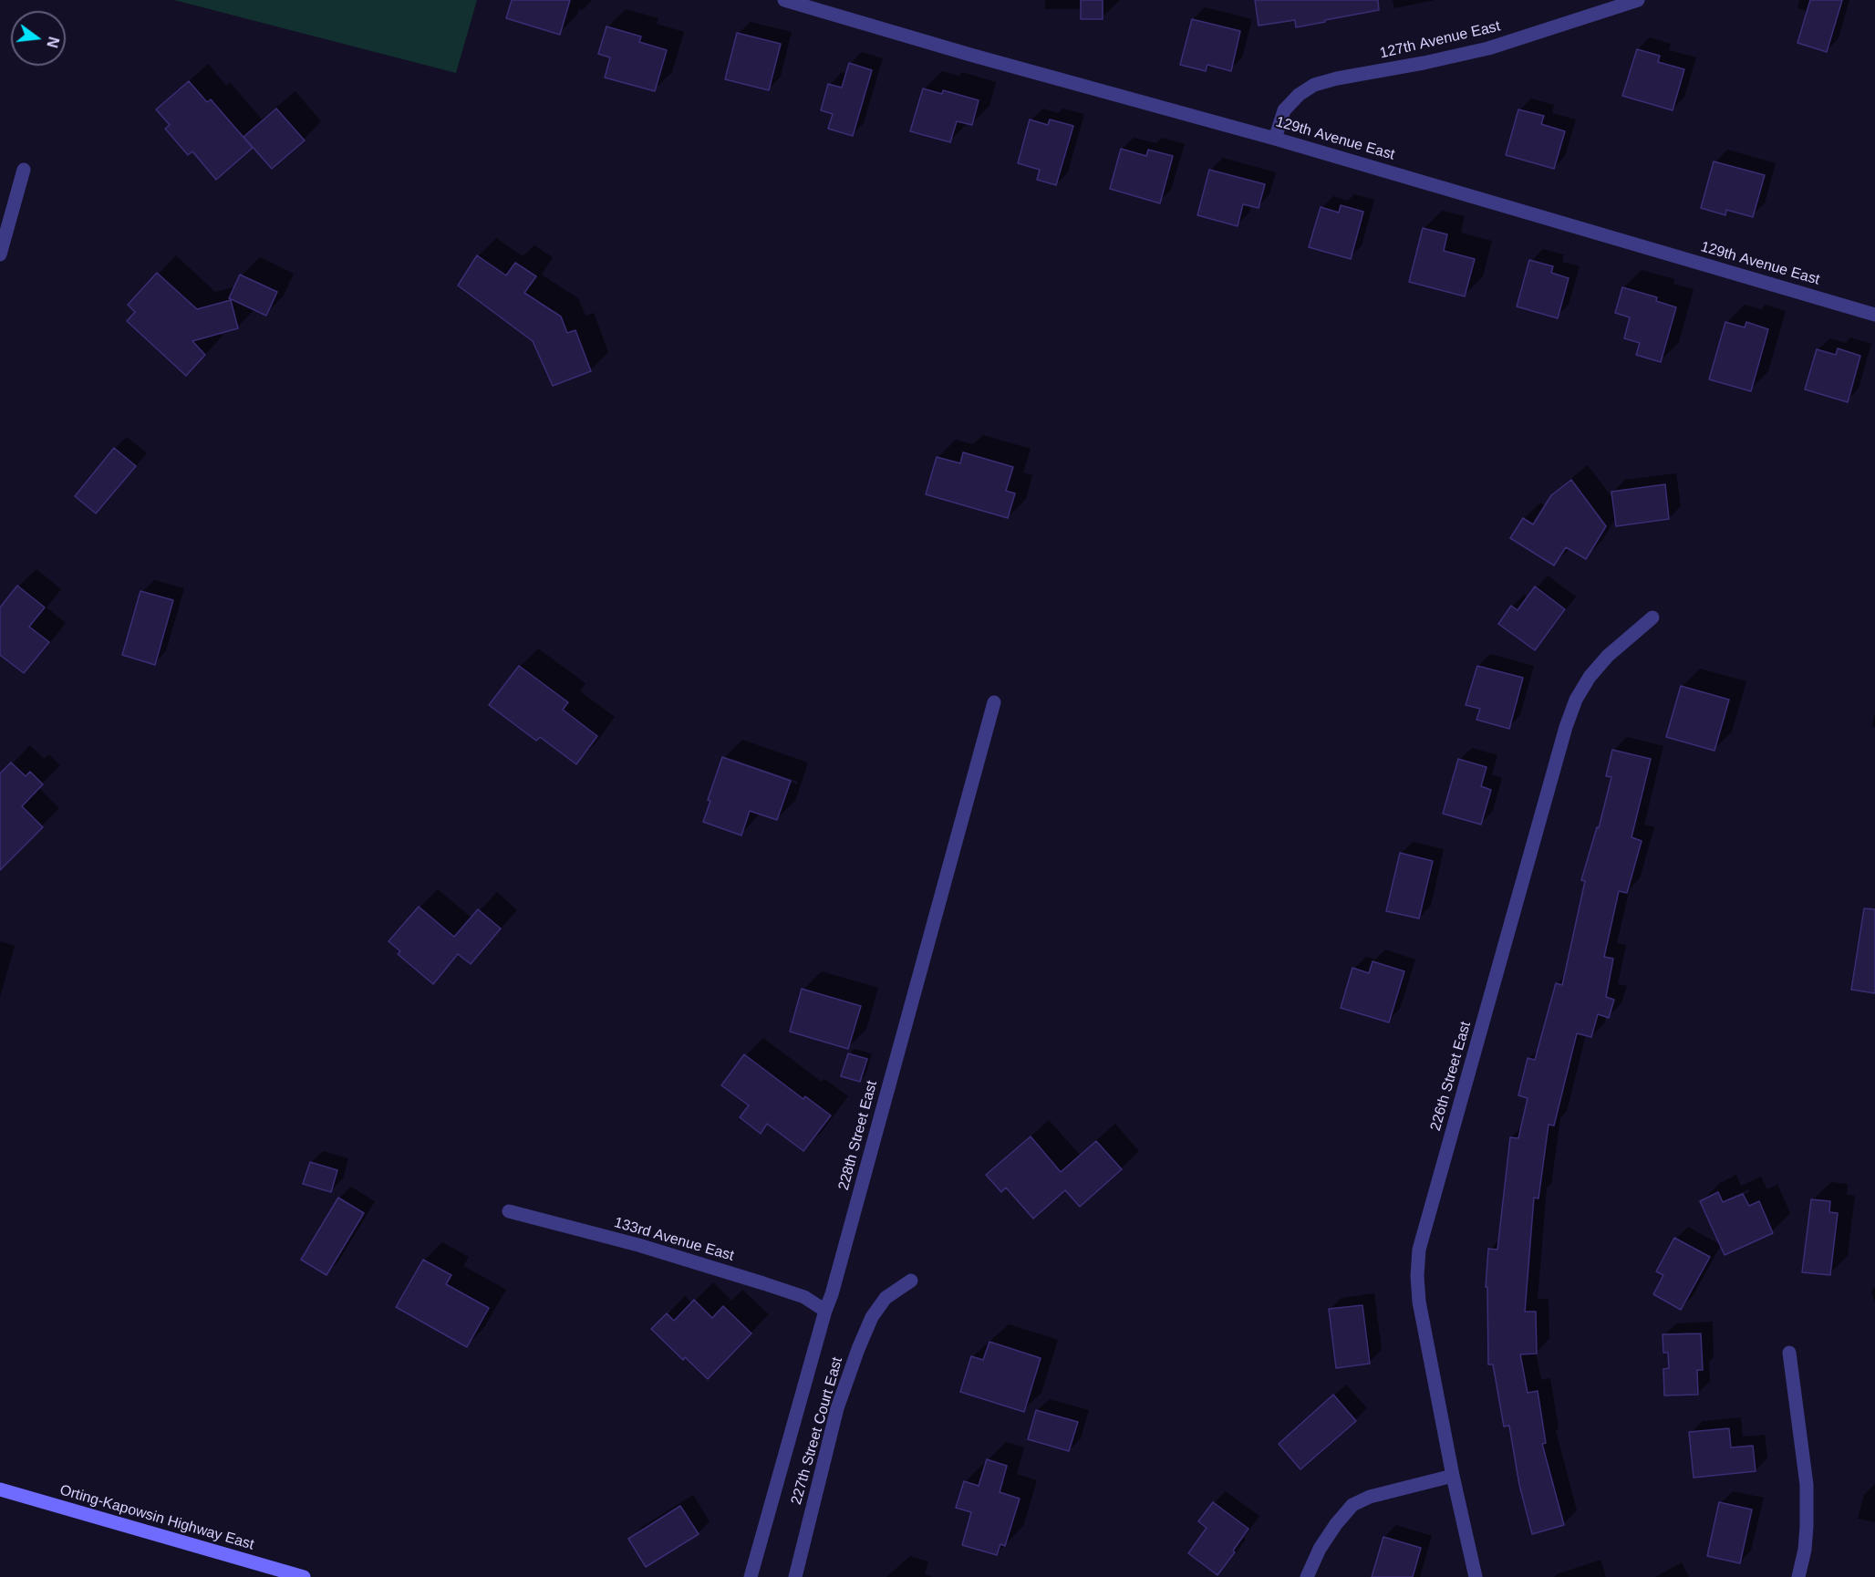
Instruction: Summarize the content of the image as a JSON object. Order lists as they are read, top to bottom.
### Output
{
  "streets": {
    "main road": ["Orting-Kapowsin Highway East"],
    "street": [
      "127th Avenue East",
      "129th Avenue East",
      "226th Street East",
      "228th Street East",
      "133rd Avenue East",
      "227th Street Court East"
    ]
  },
  "crossings": [
    ["127th Avenue East", "129th Avenue East"],
    ["228th Street East", "133rd Avenue East"]
  ],
  "north": "right"
}
